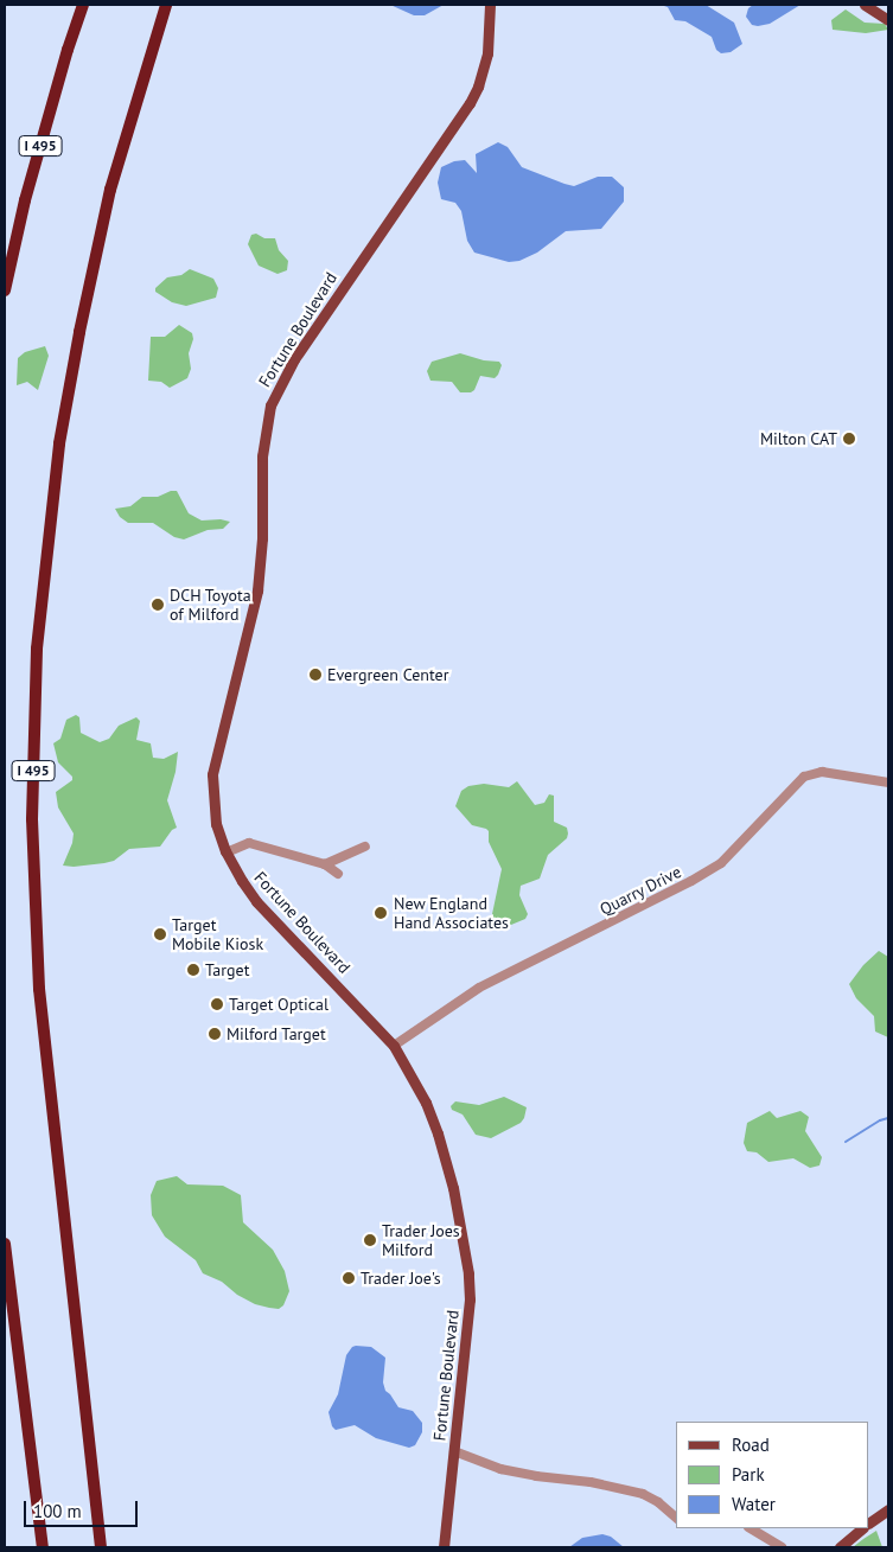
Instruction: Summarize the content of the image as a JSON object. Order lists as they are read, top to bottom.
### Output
{
  "streets": {
    "highway": ["I 495"],
    "main road": ["Fortune Boulevard"],
    "street": ["Quarry Drive"]
  },
  "crossings": [
    ["Fortune Boulevard", "Quarry Drive"]
  ],
  "places": [
    "Milton CAT",
    "DCH Toyota of Milford",
    "Evergreen Center",
    "New England Hand Associates",
    "Target Mobile Kiosk",
    "Target",
    "Target Optical",
    "Milford Target",
    "Trader Joes Milford",
    "Trader Joe's"
  ],
  "legend": ["Road", "Park", "Water"],
  "scale_bar": "100 m"
}
